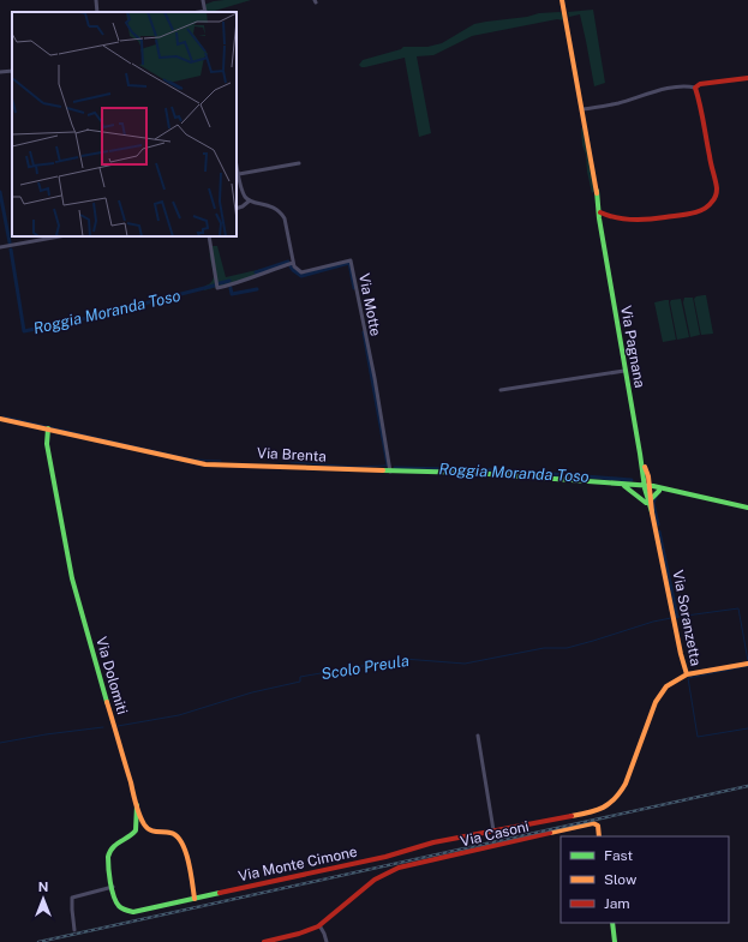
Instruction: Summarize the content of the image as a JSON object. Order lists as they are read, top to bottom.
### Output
{
  "streets": {
    "street": [
      "Via Motte",
      "Via Pagnana",
      "Via Brenta",
      "Via Soranzetta",
      "Via Dolomiti",
      "Via Casoni",
      "Via Monte Cimone"
    ]
  },
  "crossings": [
    ["Via Motte", "Via Brenta"],
    ["Via Pagnana", "Via Brenta"],
    ["Via Pagnana", "Via Soranzetta"],
    ["Via Brenta", "Via Soranzetta"],
    ["Via Brenta", "Via Dolomiti"],
    ["Via Soranzetta", "Via Monte Cimone"],
    ["Via Dolomiti", "Via Monte Cimone"]
  ],
  "water": ["Roggia Moranda Toso", "Scolo Preula"],
  "legend": ["Fast", "Slow", "Jam"],
  "north": "top"
}
